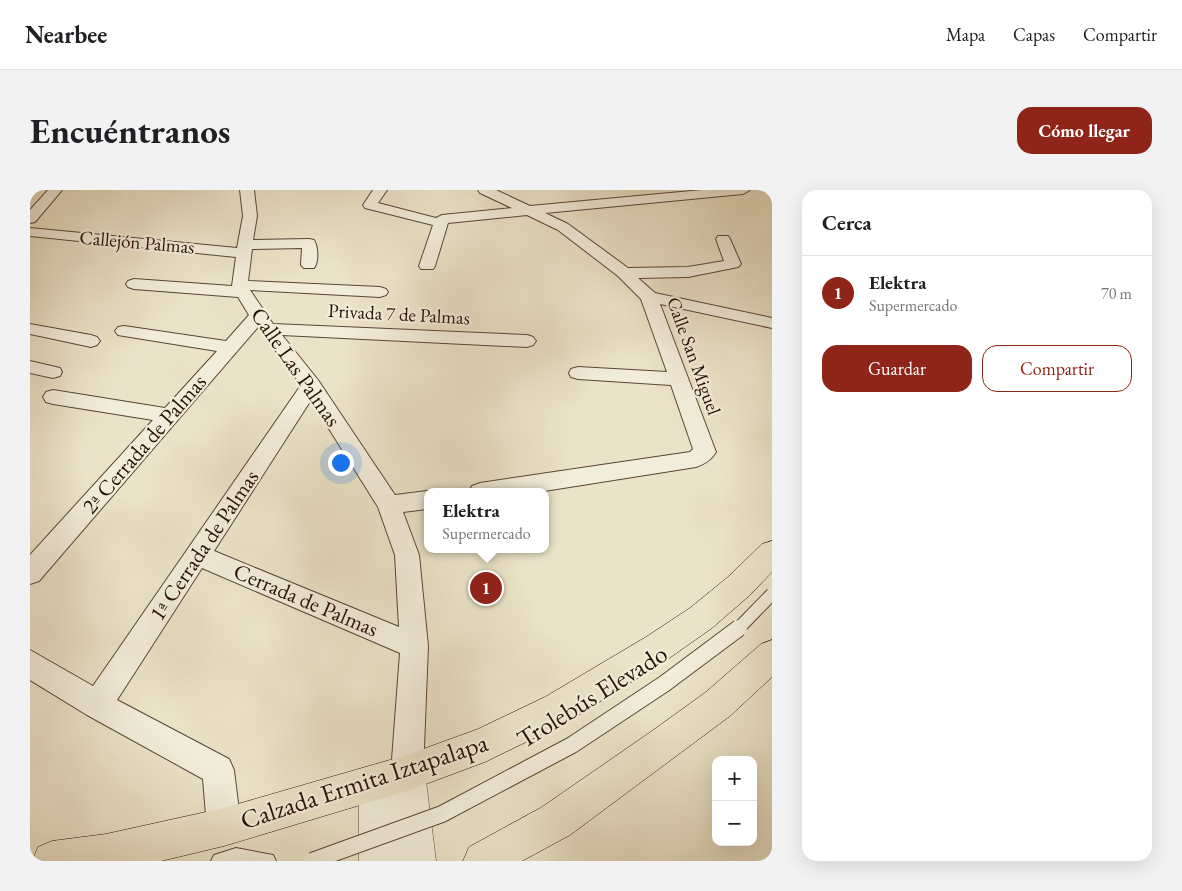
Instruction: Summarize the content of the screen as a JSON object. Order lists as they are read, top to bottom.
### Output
{
  "streets": {
    "main road": ["Calzada Ermita Iztapalapa"],
    "street": [
      "Callejón Palmas",
      "Privada 7 de Palmas",
      "Calle San Miguel",
      "Calle Las Palmas",
      "2ª Cerrada de Palmas",
      "1ª Cerrada de Palmas",
      "Cerrada de Palmas"
    ],
    "lane": ["Trolebús Elevado"]
  },
  "crossings": [
    ["Callejón Palmas", "Calle Las Palmas"],
    ["Privada 7 de Palmas", "Calle Las Palmas"],
    ["Privada 7 de Palmas", "2ª Cerrada de Palmas"],
    ["Calle Las Palmas", "2ª Cerrada de Palmas"],
    ["Calle Las Palmas", "1ª Cerrada de Palmas"],
    ["Calle Las Palmas", "Cerrada de Palmas"],
    ["Calle Las Palmas", "Calzada Ermita Iztapalapa"],
    ["1ª Cerrada de Palmas", "Cerrada de Palmas"]
  ],
  "page": {
    "header": "Nearbee",
    "nav": ["Mapa", "Capas", "Compartir"],
    "buttons": [
      "Cómo llegar",
      ["Guardar", "Compartir"]
    ],
    "title": "Encuéntranos",
    "heading": "Cerca",
    "list": [
      {
        "mark": "1",
        "name": "Elektra",
        "note": "Supermercado",
        "value": "70 m"
      }
    ],
    "popup": ["Elektra", "Supermercado"],
    "pins": "1",
    "map_buttons": ["+", "−"]
  }
}
